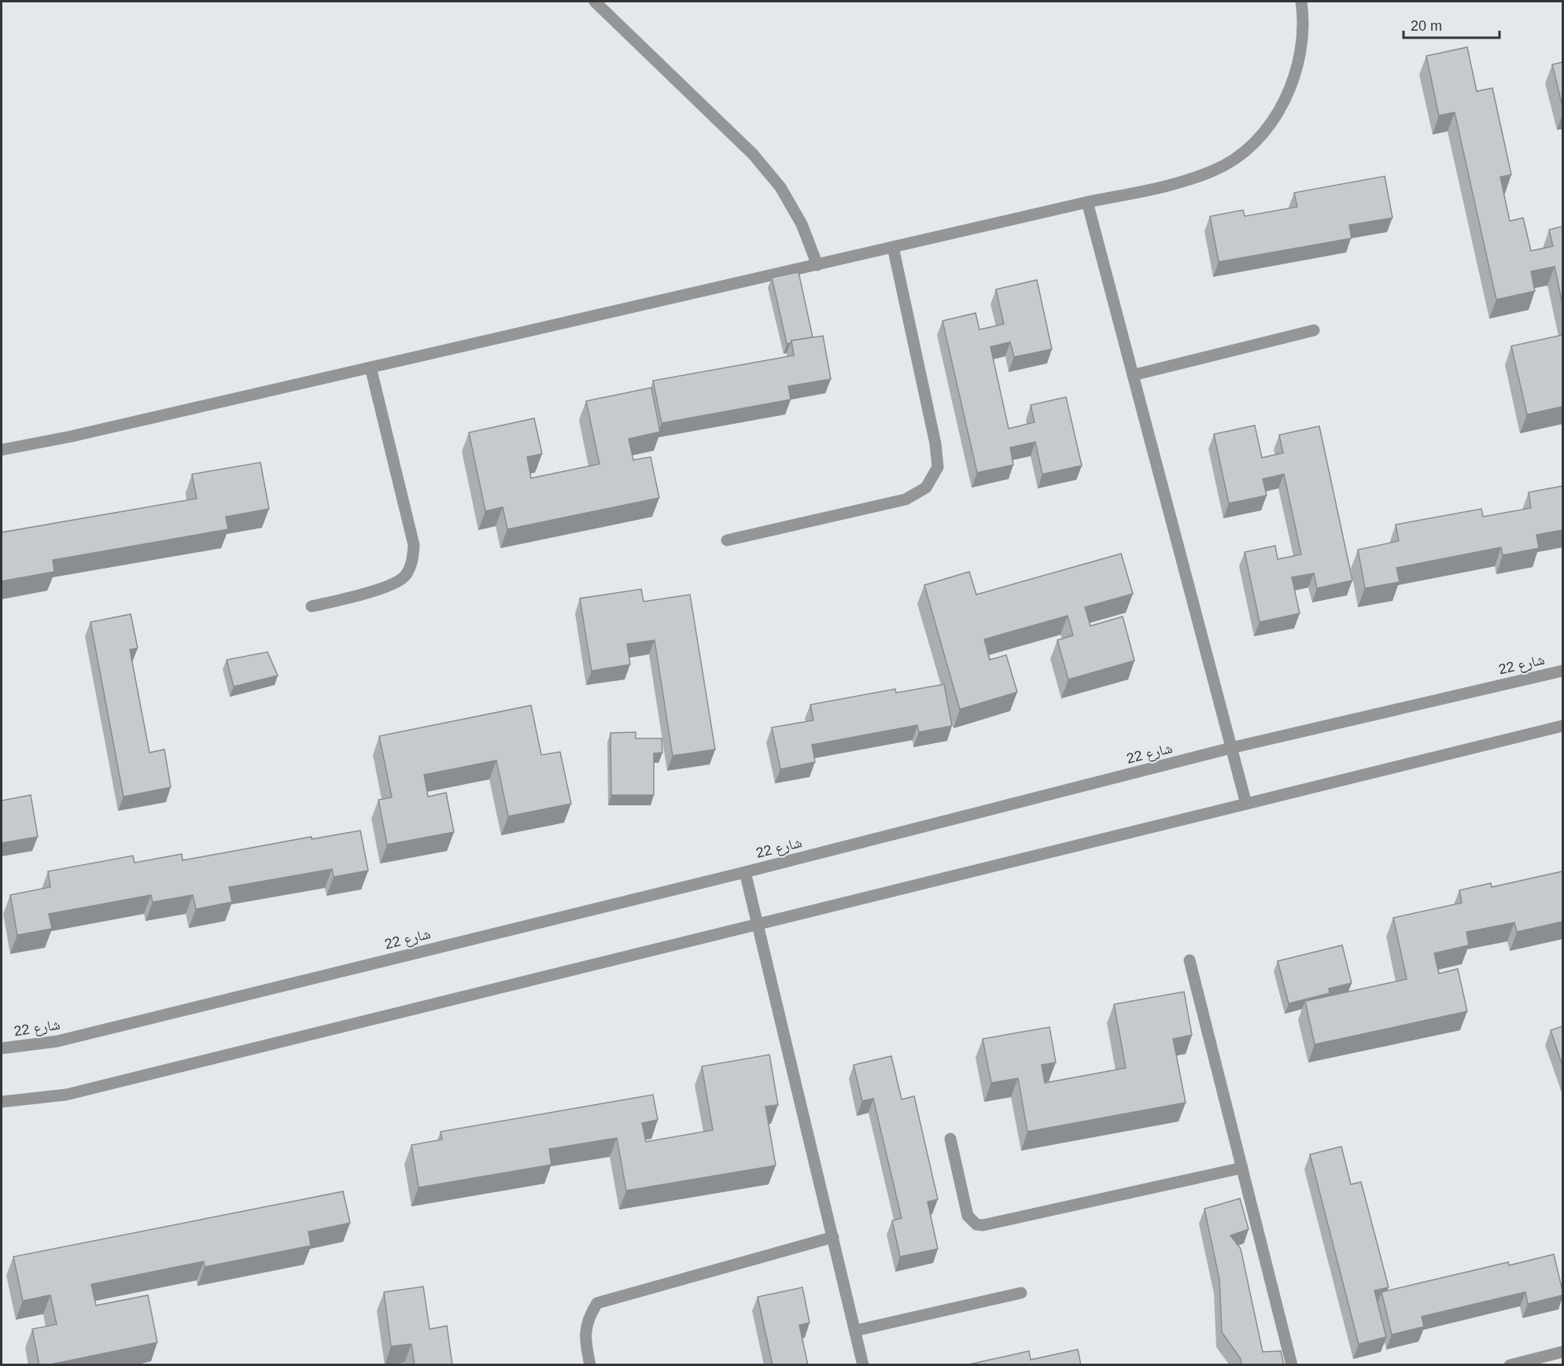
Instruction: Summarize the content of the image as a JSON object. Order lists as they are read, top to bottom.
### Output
{
  "streets": {
    "street": ["شارع 22"]
  },
  "scale_bar": "20 m"
}
